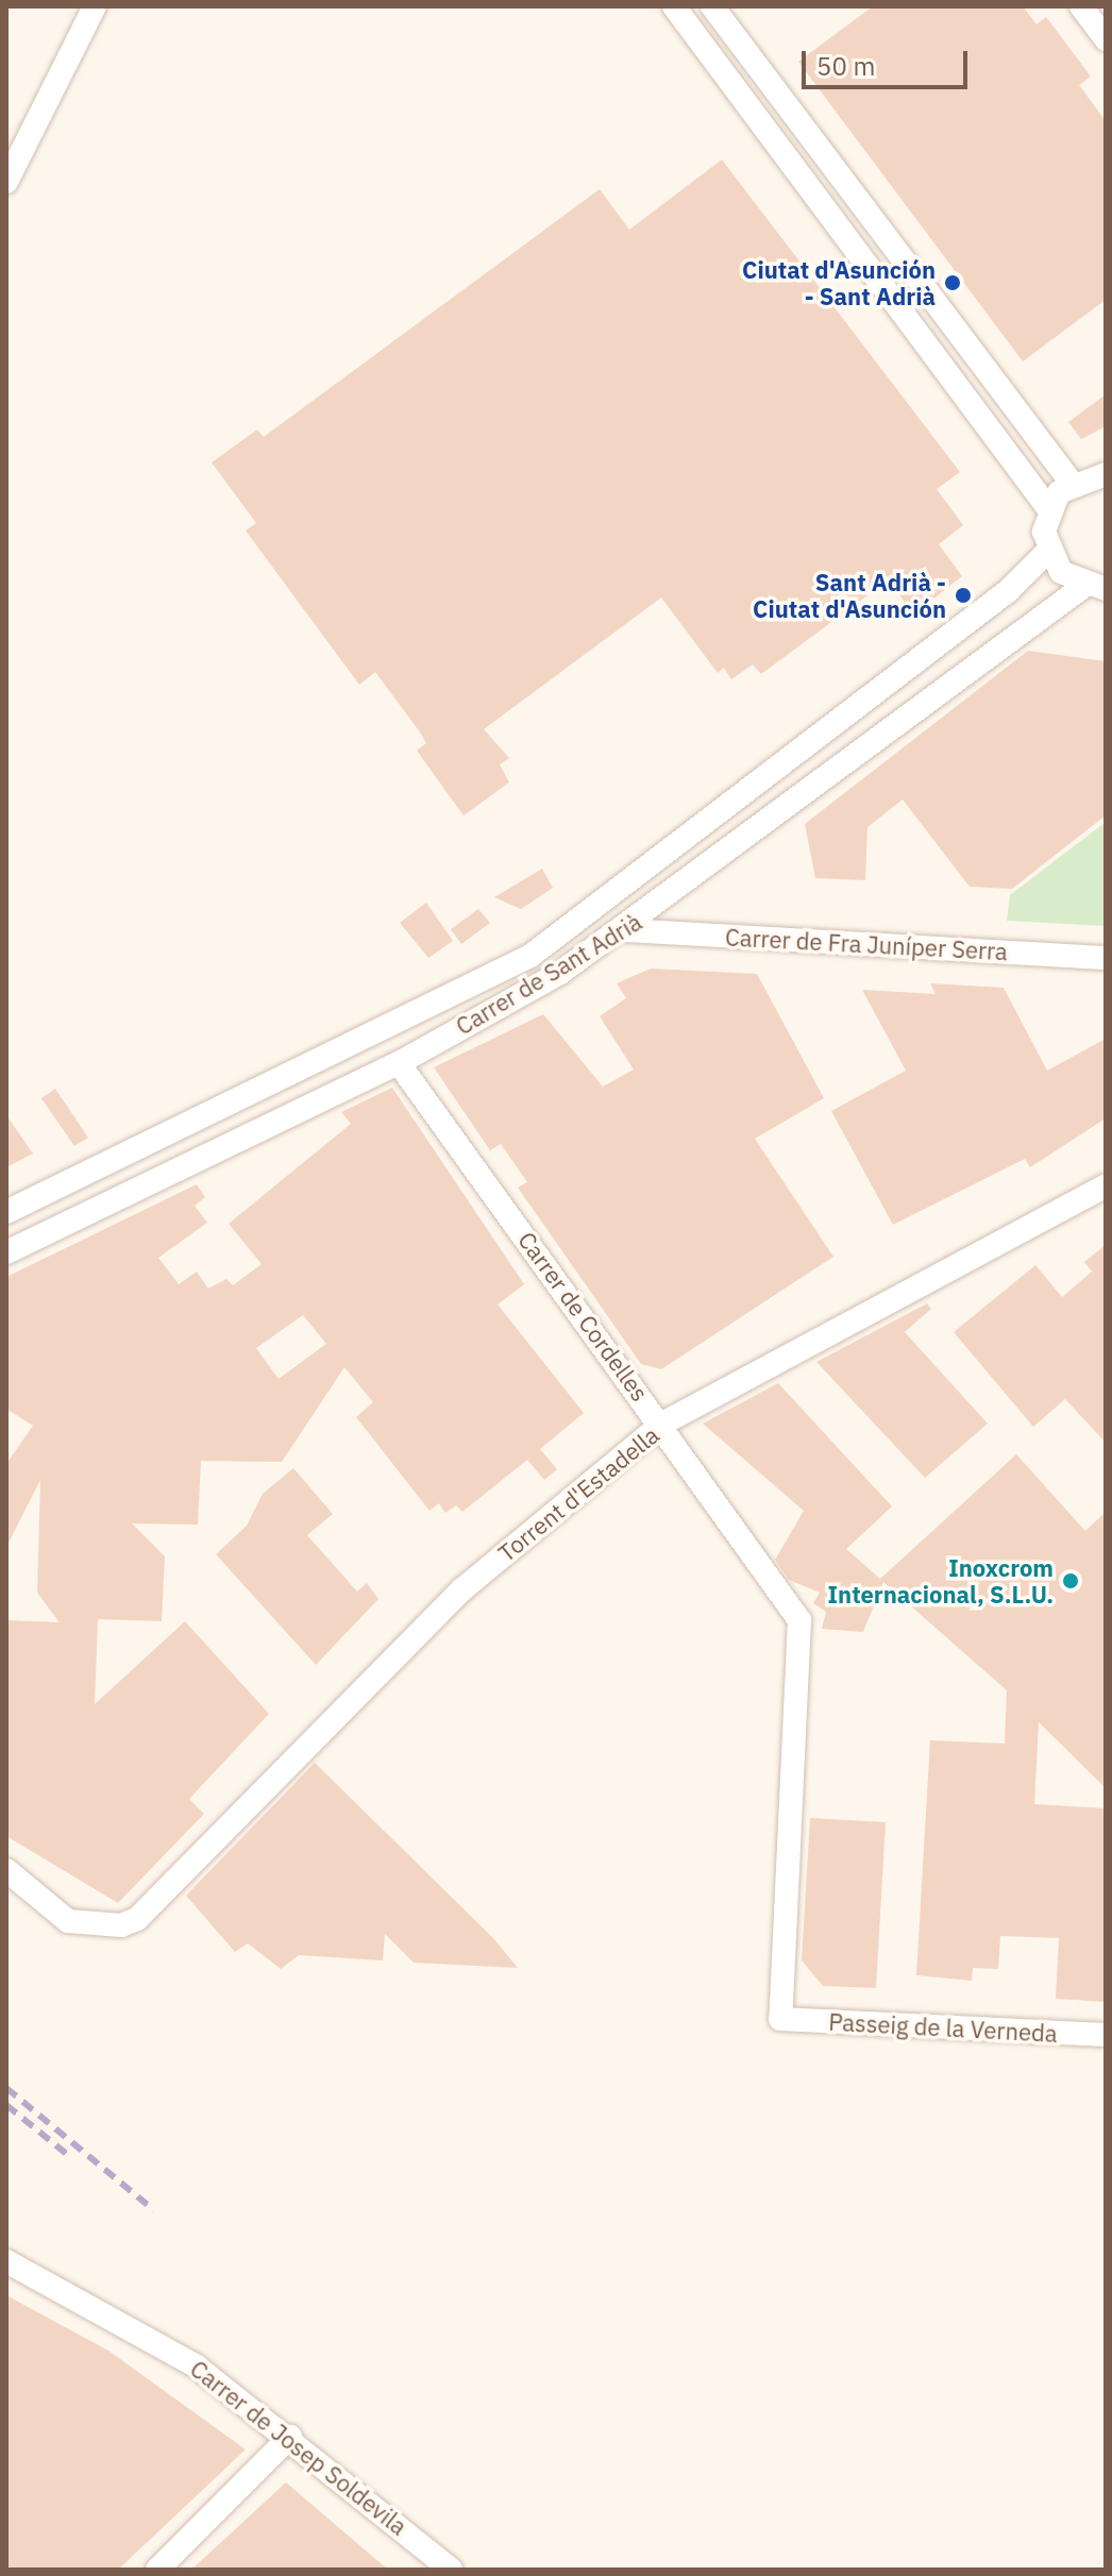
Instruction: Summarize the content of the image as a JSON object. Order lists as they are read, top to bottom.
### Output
{
  "streets": {
    "street": [
      "Carrer de Fra Juníper Serra",
      "Carrer de Sant Adrià",
      "Carrer de Cordelles",
      "Torrent d'Estadella",
      "Passeig de la Verneda",
      "Carrer de Josep Soldevila"
    ]
  },
  "crossings": [
    ["Carrer de Fra Juníper Serra", "Carrer de Sant Adrià"],
    ["Carrer de Sant Adrià", "Carrer de Cordelles"],
    ["Carrer de Cordelles", "Torrent d'Estadella"],
    ["Carrer de Cordelles", "Passeig de la Verneda"]
  ],
  "places": ["Ciutat d'Asunción - Sant Adrià", "Sant Adrià - Ciutat d'Asunción", "Inoxcrom Internacional, S.L.U."],
  "scale_bar": "50 m"
}
